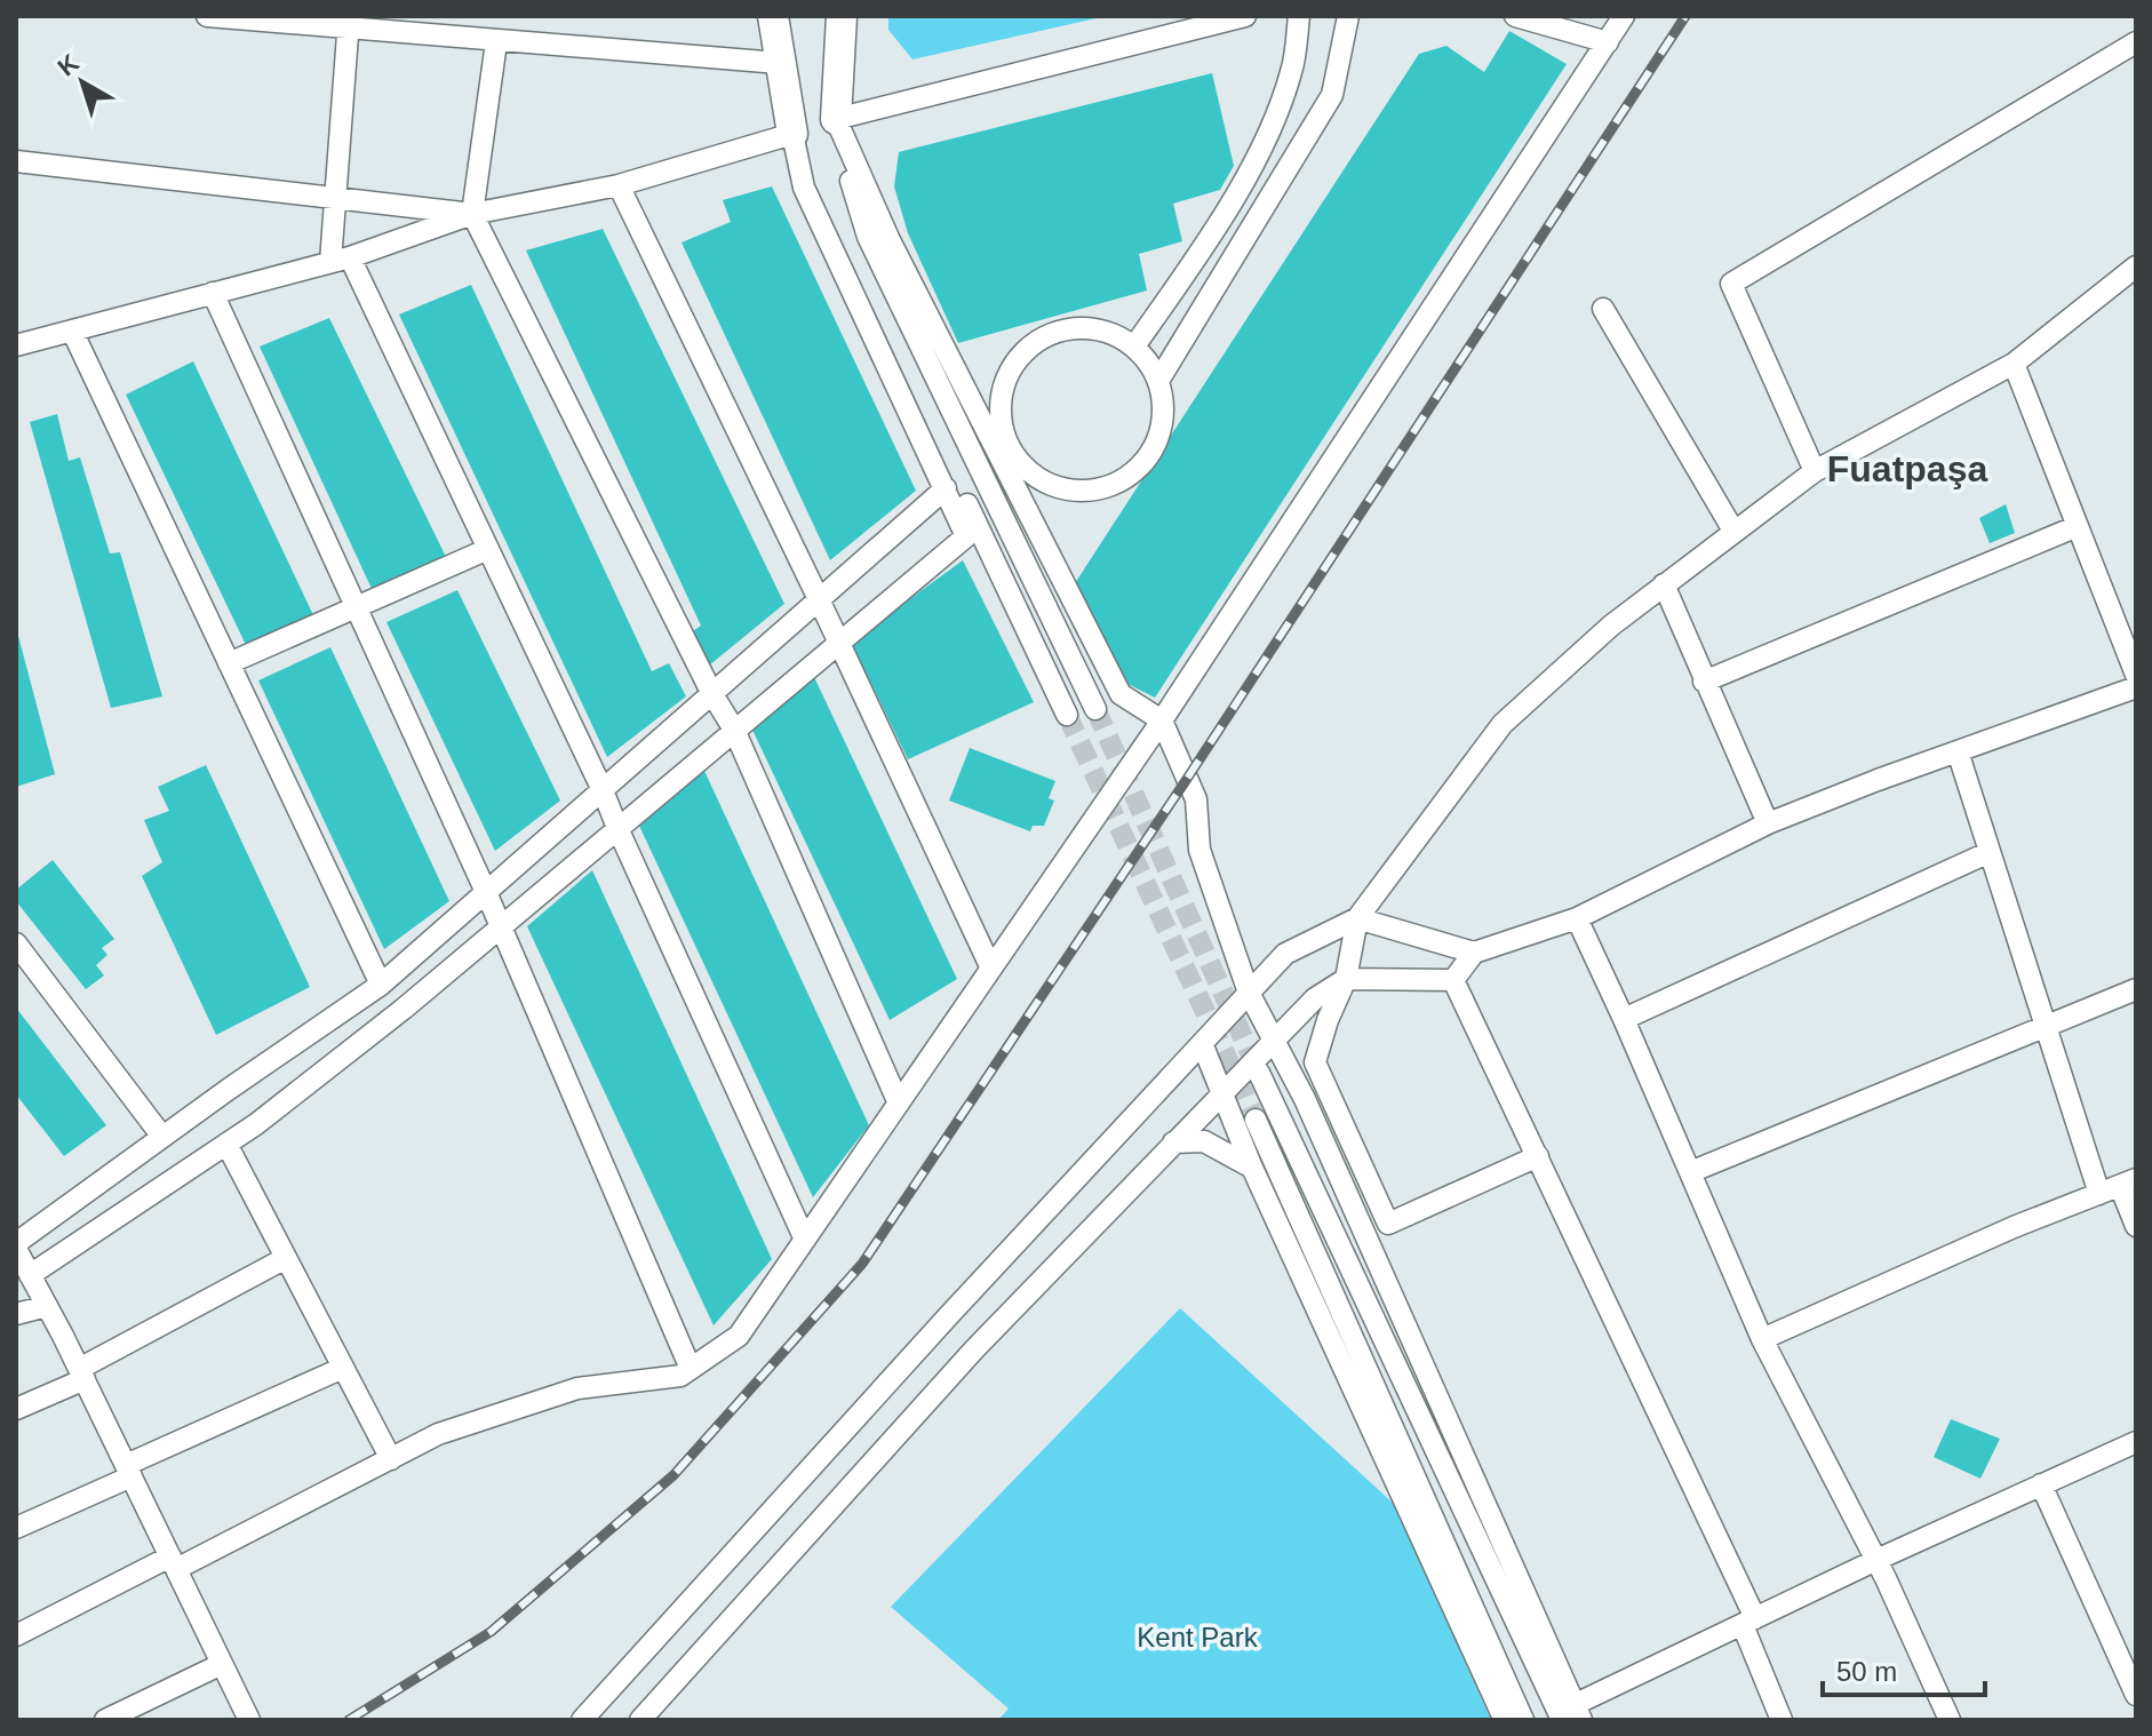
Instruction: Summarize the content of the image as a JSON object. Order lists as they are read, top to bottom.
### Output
{
  "districts": ["Fuatpaşa"],
  "parks": ["Kent Park"],
  "scale_bar": "50 m",
  "north": "top left"
}
